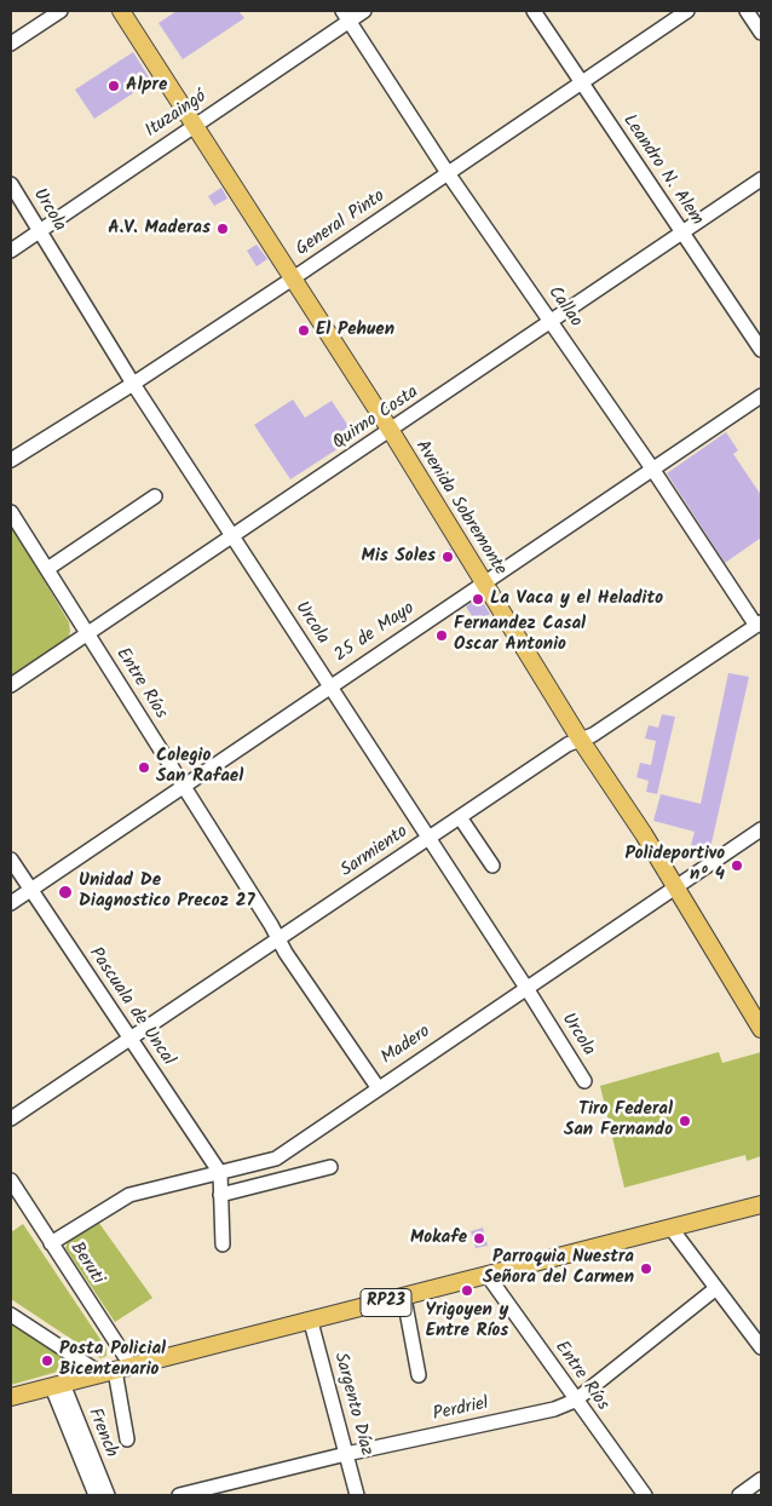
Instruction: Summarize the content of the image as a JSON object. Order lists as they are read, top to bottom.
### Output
{
  "streets": {
    "main road": ["Avenida Sobremonte", "RP23"],
    "street": [
      "Ituzaingó",
      "Leandro N. Alem",
      "Urcola",
      "General Pinto",
      "Callao",
      "Quirno Costa",
      "25 de Mayo",
      "Entre Ríos",
      "Sarmiento",
      "Pascuala de Uncal",
      "Madero",
      "Beruti",
      "Sargento Díaz",
      "Perdriel",
      "French"
    ]
  },
  "crossings": [
    ["Ituzaingó", "Urcola"],
    ["Ituzaingó", "Callao"],
    ["Ituzaingó", "Avenida Sobremonte"],
    ["Leandro N. Alem", "General Pinto"],
    ["Leandro N. Alem", "Quirno Costa"],
    ["Urcola", "General Pinto"],
    ["Urcola", "Quirno Costa"],
    ["Urcola", "25 de Mayo"],
    ["Urcola", "Sarmiento"],
    ["Urcola", "Madero"],
    ["General Pinto", "Callao"],
    ["General Pinto", "Avenida Sobremonte"],
    ["Callao", "Quirno Costa"],
    ["Callao", "25 de Mayo"],
    ["Callao", "Sarmiento"],
    ["Quirno Costa", "Avenida Sobremonte"],
    ["Quirno Costa", "Entre Ríos"],
    ["Avenida Sobremonte", "25 de Mayo"],
    ["Avenida Sobremonte", "Sarmiento"],
    ["Avenida Sobremonte", "Madero"],
    ["25 de Mayo", "Entre Ríos"],
    ["25 de Mayo", "Pascuala de Uncal"],
    ["Entre Ríos", "Sarmiento"],
    ["Entre Ríos", "Madero"],
    ["Entre Ríos", "RP23"],
    ["Entre Ríos", "Perdriel"],
    ["Sarmiento", "Pascuala de Uncal"],
    ["Pascuala de Uncal", "Madero"],
    ["Madero", "Beruti"],
    ["Beruti", "RP23"],
    ["RP23", "Sargento Díaz"],
    ["RP23", "French"],
    ["Sargento Díaz", "Perdriel"]
  ],
  "places": [
    "Alpre",
    "A.V. Maderas",
    "El Pehuen",
    "Mis Soles",
    "La Vaca y el Heladito",
    "Fernandez Casal Oscar Antonio",
    "Colegio San Rafael",
    "Polideportivo nº 4",
    "Unidad De Diagnostico Precoz 27",
    "Tiro Federal San Fernando",
    "Mokafe",
    "Parroquia Nuestra Señora del Carmen",
    "Yrigoyen y Entre Ríos",
    "Posta Policial Bicentenario"
  ]
}
